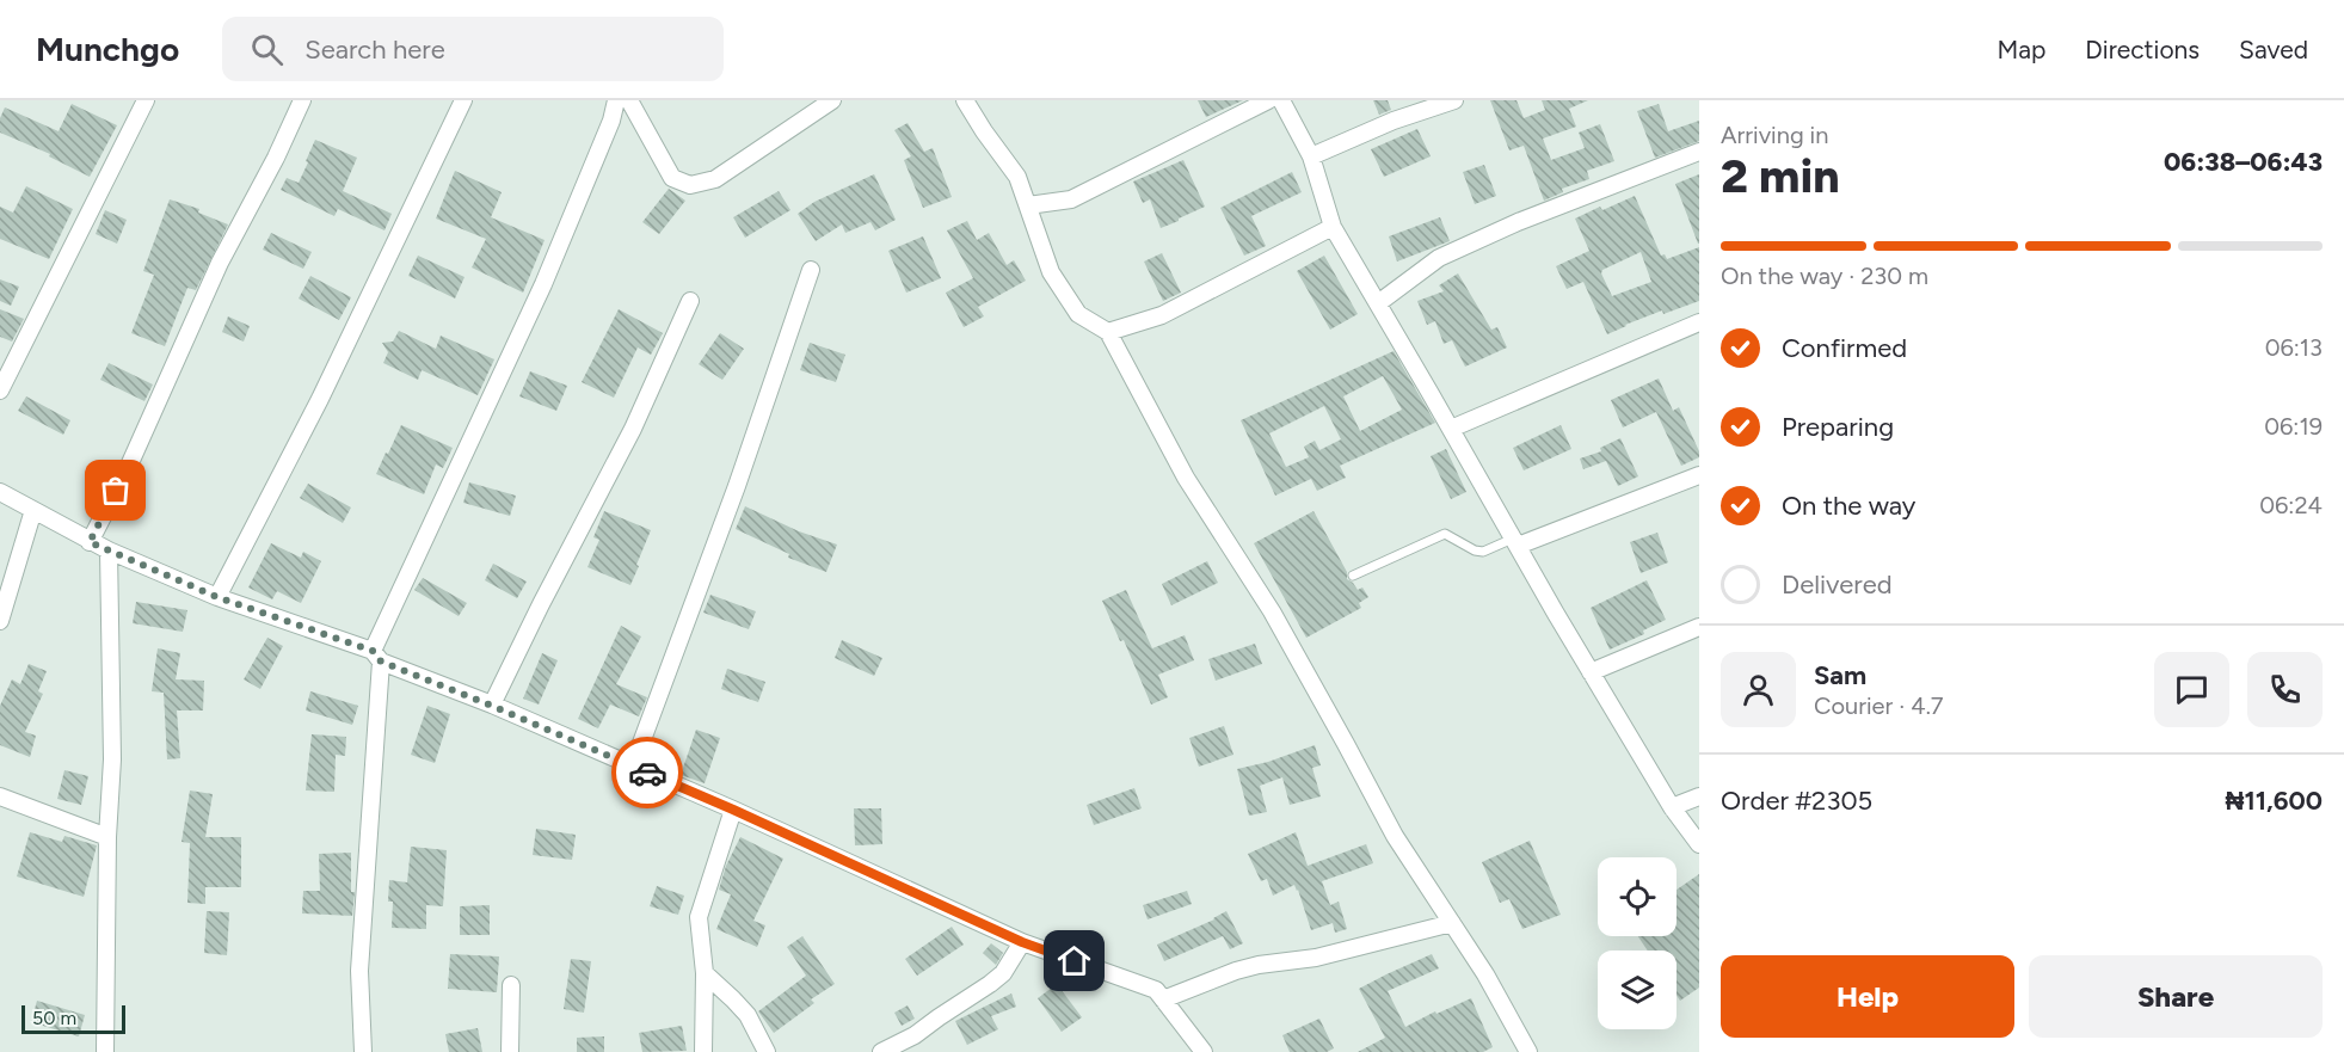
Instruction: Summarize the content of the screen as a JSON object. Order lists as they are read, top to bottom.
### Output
{
  "scale_bar": "50 m",
  "page": {
    "header": "Munchgo",
    "search": "Search here",
    "nav": ["Map", "Directions", "Saved"],
    "heading": ["2 min", "Arriving in", "06:38–06:43"],
    "panel": [
      "Sam",
      "Courier · 4.7",
      "Order #2305",
      "₦11,600"
    ],
    "bar": "On the way · 230 m",
    "list": [
      ["Confirmed", "06:13"],
      ["Preparing", "06:19"],
      ["On the way", "06:24"],
      "Delivered"
    ],
    "buttons": ["Help", "Share"],
    "scale": "50 m"
  }
}
